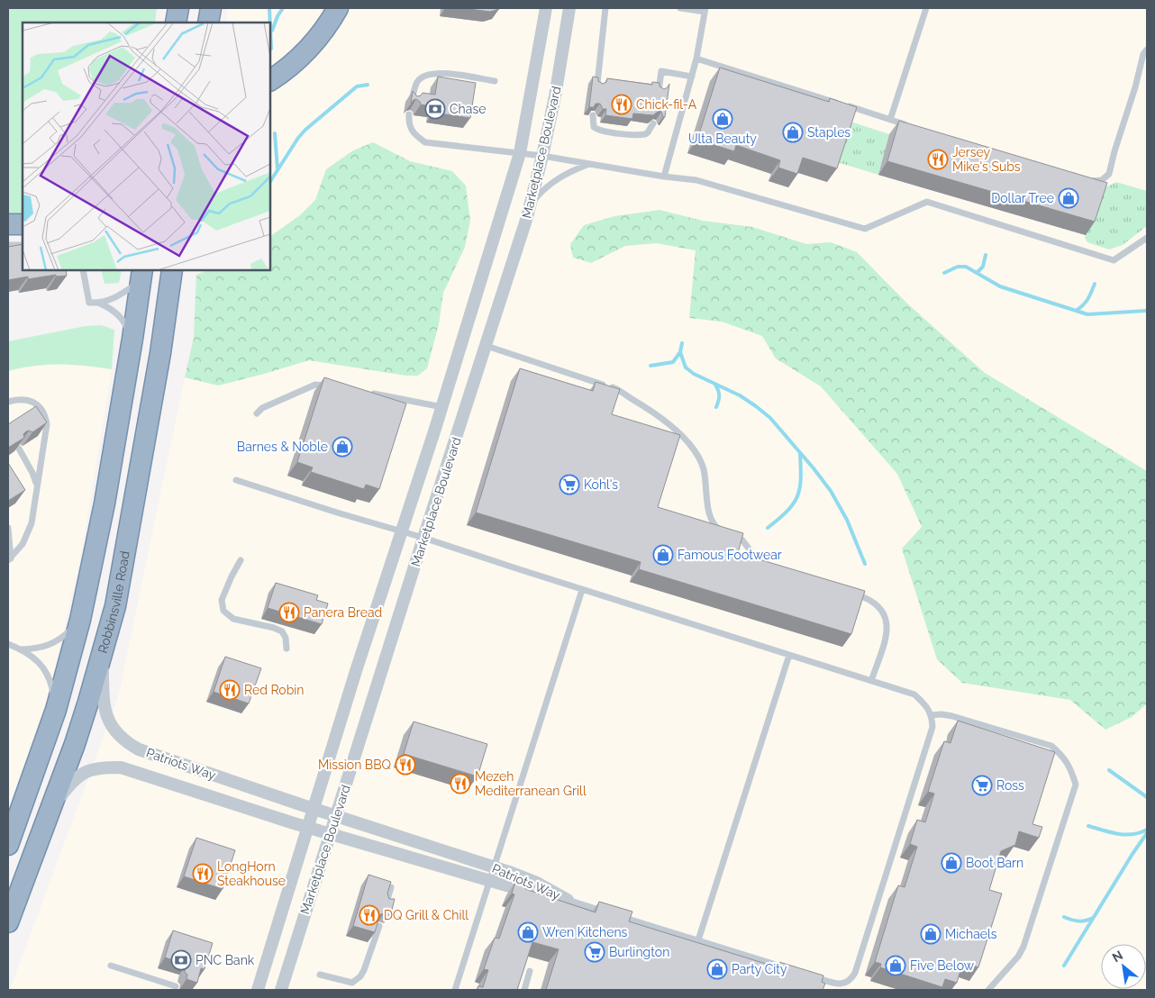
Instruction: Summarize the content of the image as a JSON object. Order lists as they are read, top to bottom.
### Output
{
  "streets": {
    "highway": ["Robbinsville Road"],
    "street": ["Marketplace Boulevard", "Patriots Way"]
  },
  "crossings": [
    ["Marketplace Boulevard", "Patriots Way"],
    ["Robbinsville Road", "Patriots Way"]
  ],
  "places": {
    "restaurant": [
      "Chick-fil-A",
      "Jersey Mike's Subs",
      "Panera Bread",
      "Red Robin",
      "Mission BBQ",
      "Mezeh Mediterranean Grill",
      "LongHorn Steakhouse",
      "DQ Grill & Chill"
    ],
    "bank": ["Chase", "PNC Bank"],
    "shop": [
      "Ulta Beauty",
      "Staples",
      "Dollar Tree",
      "Barnes & Noble",
      "Famous Footwear",
      "Boot Barn",
      "Wren Kitchens",
      "Michaels",
      "Five Below",
      "Party City"
    ],
    "supermarket": ["Kohl's", "Ross", "Burlington"]
  },
  "north": "top left"
}
